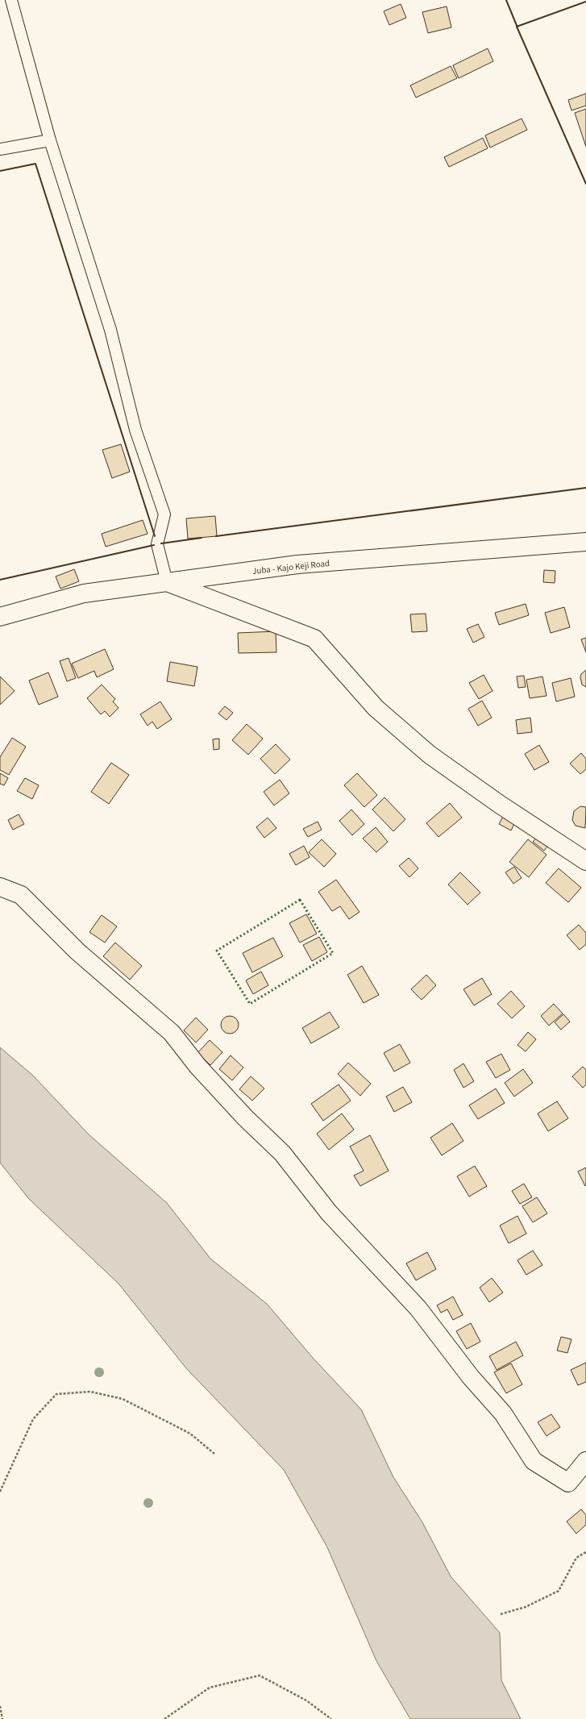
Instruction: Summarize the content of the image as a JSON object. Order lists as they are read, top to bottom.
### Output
{
  "streets": {
    "street": ["Juba - Kajo Keji Road"]
  }
}
